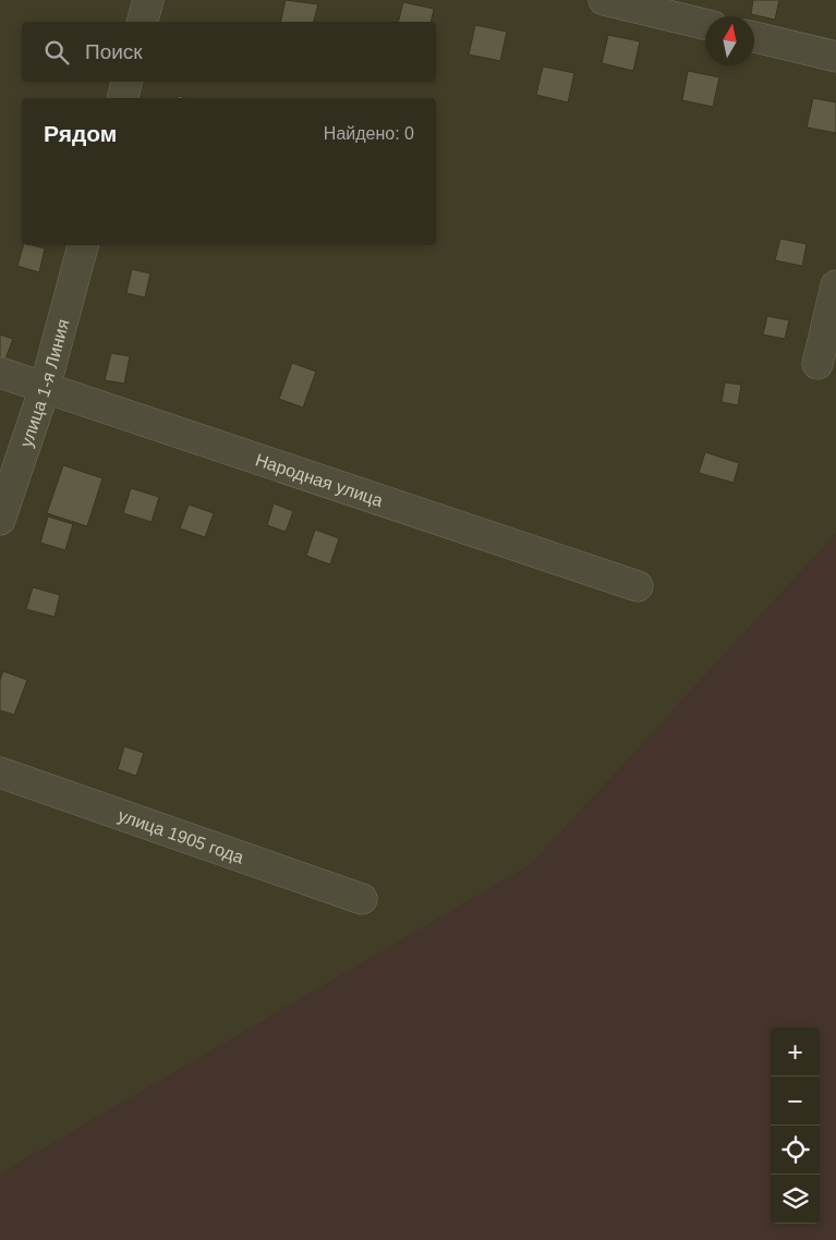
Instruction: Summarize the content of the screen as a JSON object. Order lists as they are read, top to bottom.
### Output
{
  "streets": {
    "street": ["улица 1-я Линия", "Народная улица", "улица 1905 года"]
  },
  "crossings": [
    ["улица 1-я Линия", "Народная улица"]
  ],
  "north": "top",
  "page": {
    "search": "Поиск",
    "heading": ["Рядом", "Найдено: 0"],
    "map_buttons": ["+", "−"]
  }
}
